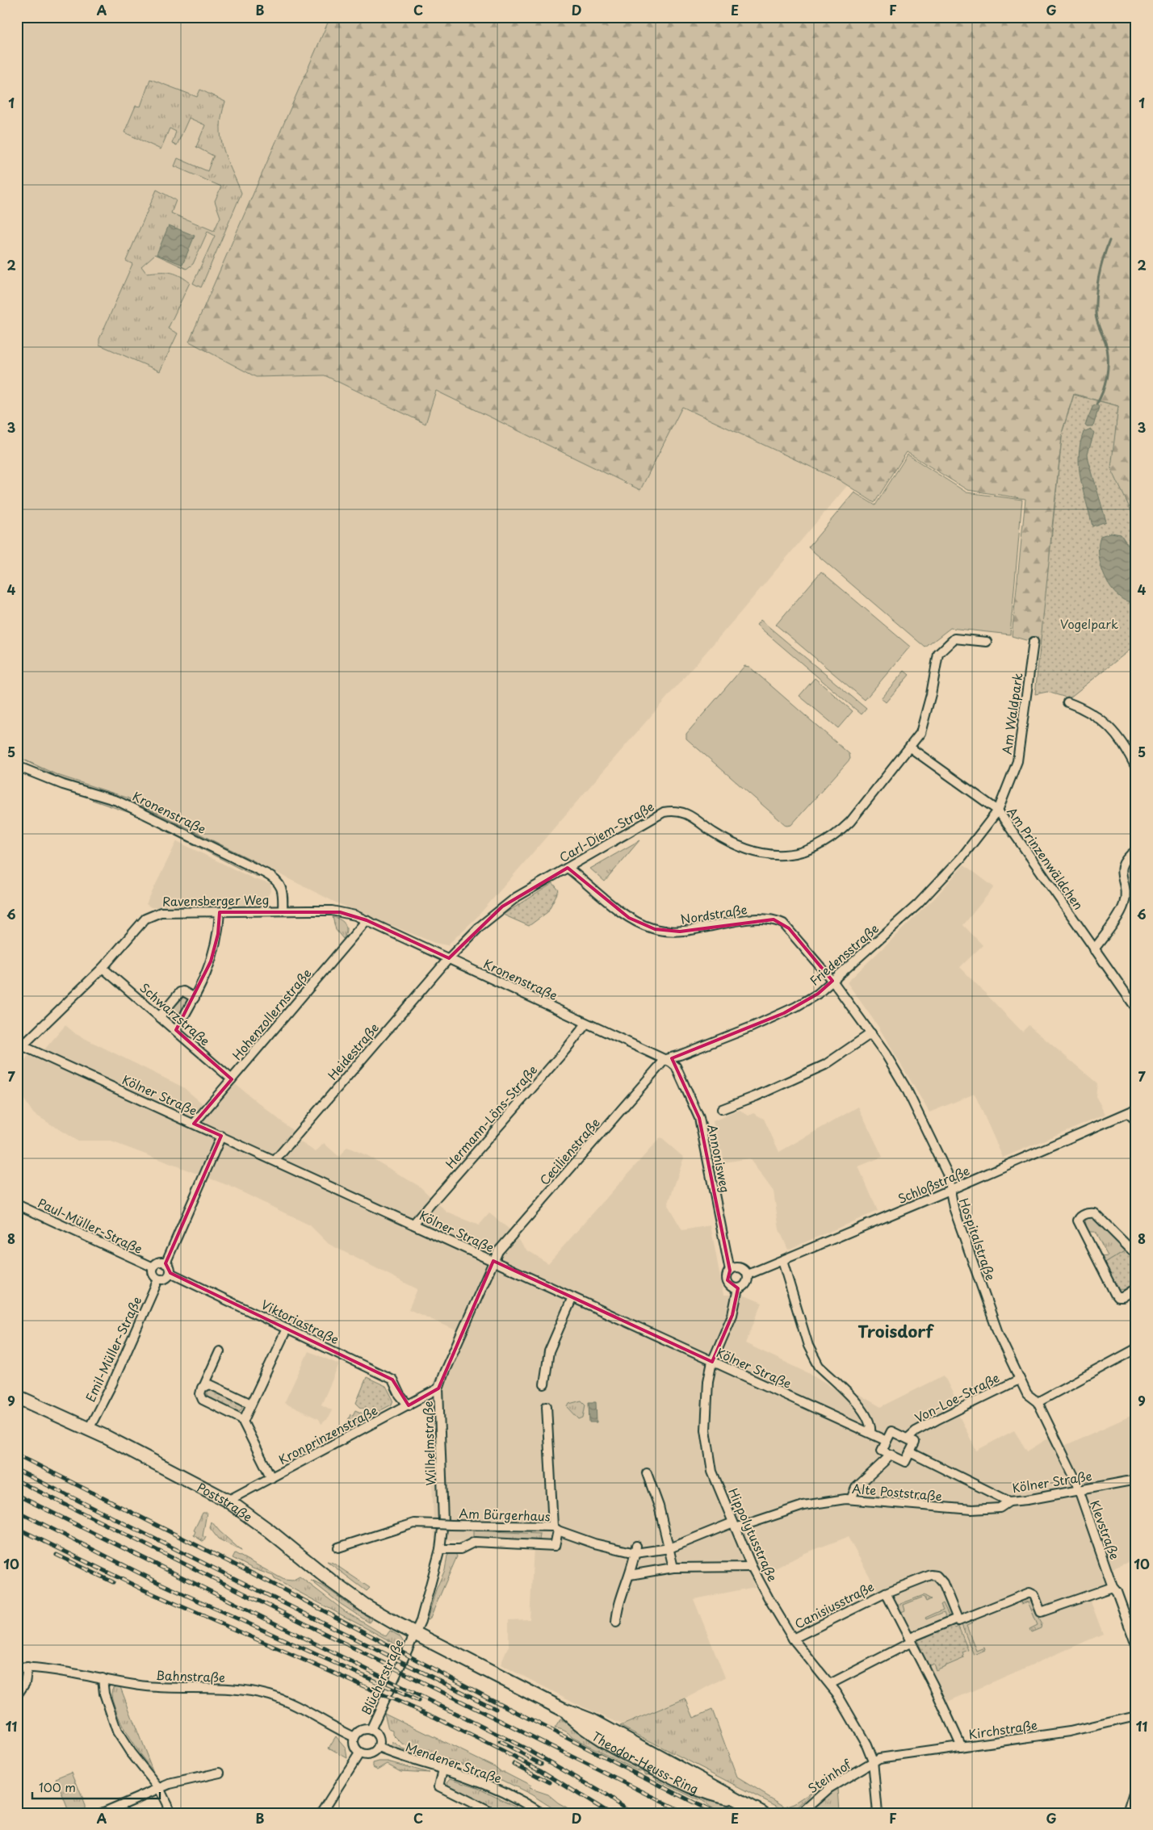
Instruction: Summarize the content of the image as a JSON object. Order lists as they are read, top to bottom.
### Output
{
  "streets": {
    "main road": ["Poststraße", "Theodor-Heuss-Ring"],
    "street": [
      "Am Waldpark",
      "Kronenstraße",
      "Carl-Diem-Straße",
      "Am Prinzenwäldchen",
      "Ravensberger Weg",
      "Nordstraße",
      "Friedensstraße",
      "Schwarzstraße",
      "Hohenzollernstraße",
      "Heidestraße",
      "Kölner Straße",
      "Hermann-Löns-Straße",
      "Cecilienstraße",
      "Annonisweg",
      "Schloßstraße",
      "Paul-Müller-Straße",
      "Hospitalstraße",
      "Viktoriastraße",
      "Emil-Müller-Straße",
      "Von-Loe-Straße",
      "Kronprinzenstraße",
      "Wilhelmstraße",
      "Alte Poststraße",
      "Am Bürgerhaus",
      "Klevstraße",
      "Hippolytusstraße",
      "Canisiusstraße",
      "Bahnstraße",
      "Blücherstraße",
      "Kirchstraße",
      "Mendener Straße",
      "Steinhof"
    ]
  },
  "crossings": [
    ["Am Waldpark", "Am Prinzenwäldchen"],
    ["Am Waldpark", "Friedensstraße"],
    ["Kronenstraße", "Carl-Diem-Straße"],
    ["Kronenstraße", "Ravensberger Weg"],
    ["Kronenstraße", "Friedensstraße"],
    ["Kronenstraße", "Hohenzollernstraße"],
    ["Kronenstraße", "Heidestraße"],
    ["Kronenstraße", "Hermann-Löns-Straße"],
    ["Kronenstraße", "Cecilienstraße"],
    ["Kronenstraße", "Annonisweg"],
    ["Carl-Diem-Straße", "Am Prinzenwäldchen"],
    ["Carl-Diem-Straße", "Nordstraße"],
    ["Carl-Diem-Straße", "Heidestraße"],
    ["Am Prinzenwäldchen", "Friedensstraße"],
    ["Ravensberger Weg", "Schwarzstraße"],
    ["Ravensberger Weg", "Hohenzollernstraße"],
    ["Ravensberger Weg", "Kölner Straße"],
    ["Nordstraße", "Friedensstraße"],
    ["Nordstraße", "Hospitalstraße"],
    ["Friedensstraße", "Cecilienstraße"],
    ["Friedensstraße", "Annonisweg"],
    ["Friedensstraße", "Hospitalstraße"],
    ["Schwarzstraße", "Hohenzollernstraße"],
    ["Hohenzollernstraße", "Kölner Straße"],
    ["Heidestraße", "Kölner Straße"],
    ["Kölner Straße", "Hermann-Löns-Straße"],
    ["Kölner Straße", "Cecilienstraße"],
    ["Kölner Straße", "Hospitalstraße"],
    ["Kölner Straße", "Wilhelmstraße"],
    ["Kölner Straße", "Alte Poststraße"],
    ["Kölner Straße", "Klevstraße"],
    ["Kölner Straße", "Hippolytusstraße"],
    ["Cecilienstraße", "Annonisweg"],
    ["Cecilienstraße", "Wilhelmstraße"],
    ["Annonisweg", "Schloßstraße"],
    ["Schloßstraße", "Hospitalstraße"],
    ["Paul-Müller-Straße", "Viktoriastraße"],
    ["Paul-Müller-Straße", "Emil-Müller-Straße"],
    ["Hospitalstraße", "Von-Loe-Straße"],
    ["Hospitalstraße", "Klevstraße"],
    ["Viktoriastraße", "Emil-Müller-Straße"],
    ["Viktoriastraße", "Kronprinzenstraße"],
    ["Emil-Müller-Straße", "Poststraße"],
    ["Kronprinzenstraße", "Wilhelmstraße"],
    ["Kronprinzenstraße", "Poststraße"],
    ["Wilhelmstraße", "Poststraße"],
    ["Wilhelmstraße", "Am Bürgerhaus"],
    ["Wilhelmstraße", "Blücherstraße"],
    ["Wilhelmstraße", "Theodor-Heuss-Ring"],
    ["Alte Poststraße", "Am Bürgerhaus"],
    ["Alte Poststraße", "Hippolytusstraße"],
    ["Poststraße", "Blücherstraße"],
    ["Poststraße", "Theodor-Heuss-Ring"],
    ["Am Bürgerhaus", "Hippolytusstraße"],
    ["Hippolytusstraße", "Canisiusstraße"],
    ["Hippolytusstraße", "Kirchstraße"],
    ["Hippolytusstraße", "Steinhof"],
    ["Bahnstraße", "Blücherstraße"],
    ["Bahnstraße", "Mendener Straße"],
    ["Blücherstraße", "Theodor-Heuss-Ring"],
    ["Blücherstraße", "Mendener Straße"],
    ["Kirchstraße", "Steinhof"]
  ],
  "districts": ["Troisdorf"],
  "parks": ["Vogelpark"],
  "scale_bar": "100 m",
  "grid": {
    "columns": [
      "A",
      "B",
      "C",
      "D",
      "E",
      "F",
      "G"
    ],
    "rows": [
      "1",
      "2",
      "3",
      "4",
      "5",
      "6",
      "7",
      "8",
      "9",
      "10",
      "11"
    ]
  }
}
